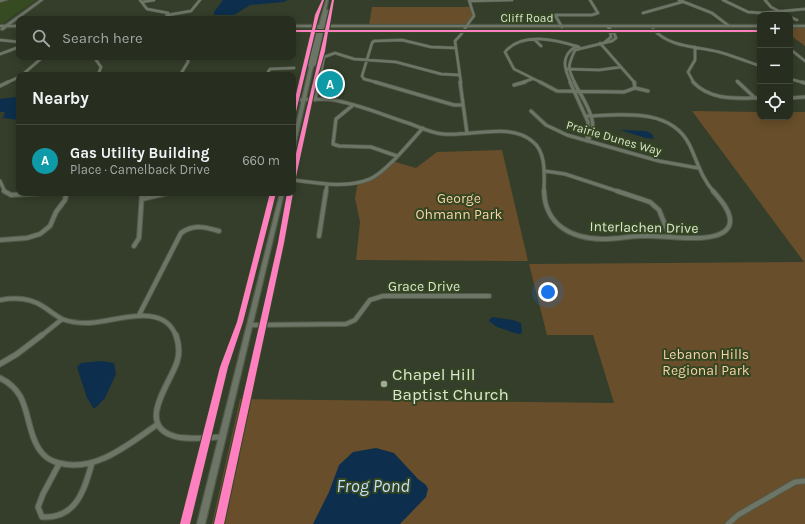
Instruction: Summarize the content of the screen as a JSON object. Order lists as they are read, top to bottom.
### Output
{
  "streets": {
    "main road": ["Cliff Road"],
    "street": ["Prairie Dunes Way", "Interlachen Drive", "Grace Drive"]
  },
  "crossings": [
    ["Prairie Dunes Way", "Interlachen Drive"]
  ],
  "water": ["Frog Pond"],
  "parks": ["George Ohmann Park", "Lebanon Hills Regional Park"],
  "places": ["Chapel Hill Baptist Church"],
  "page": {
    "map_buttons": ["+", "−"],
    "search": "Search here",
    "pins": "A",
    "heading": "Nearby",
    "list": [
      {
        "mark": "A",
        "name": "Gas Utility Building",
        "note": "Place · Camelback Drive",
        "value": "660 m"
      }
    ]
  }
}
